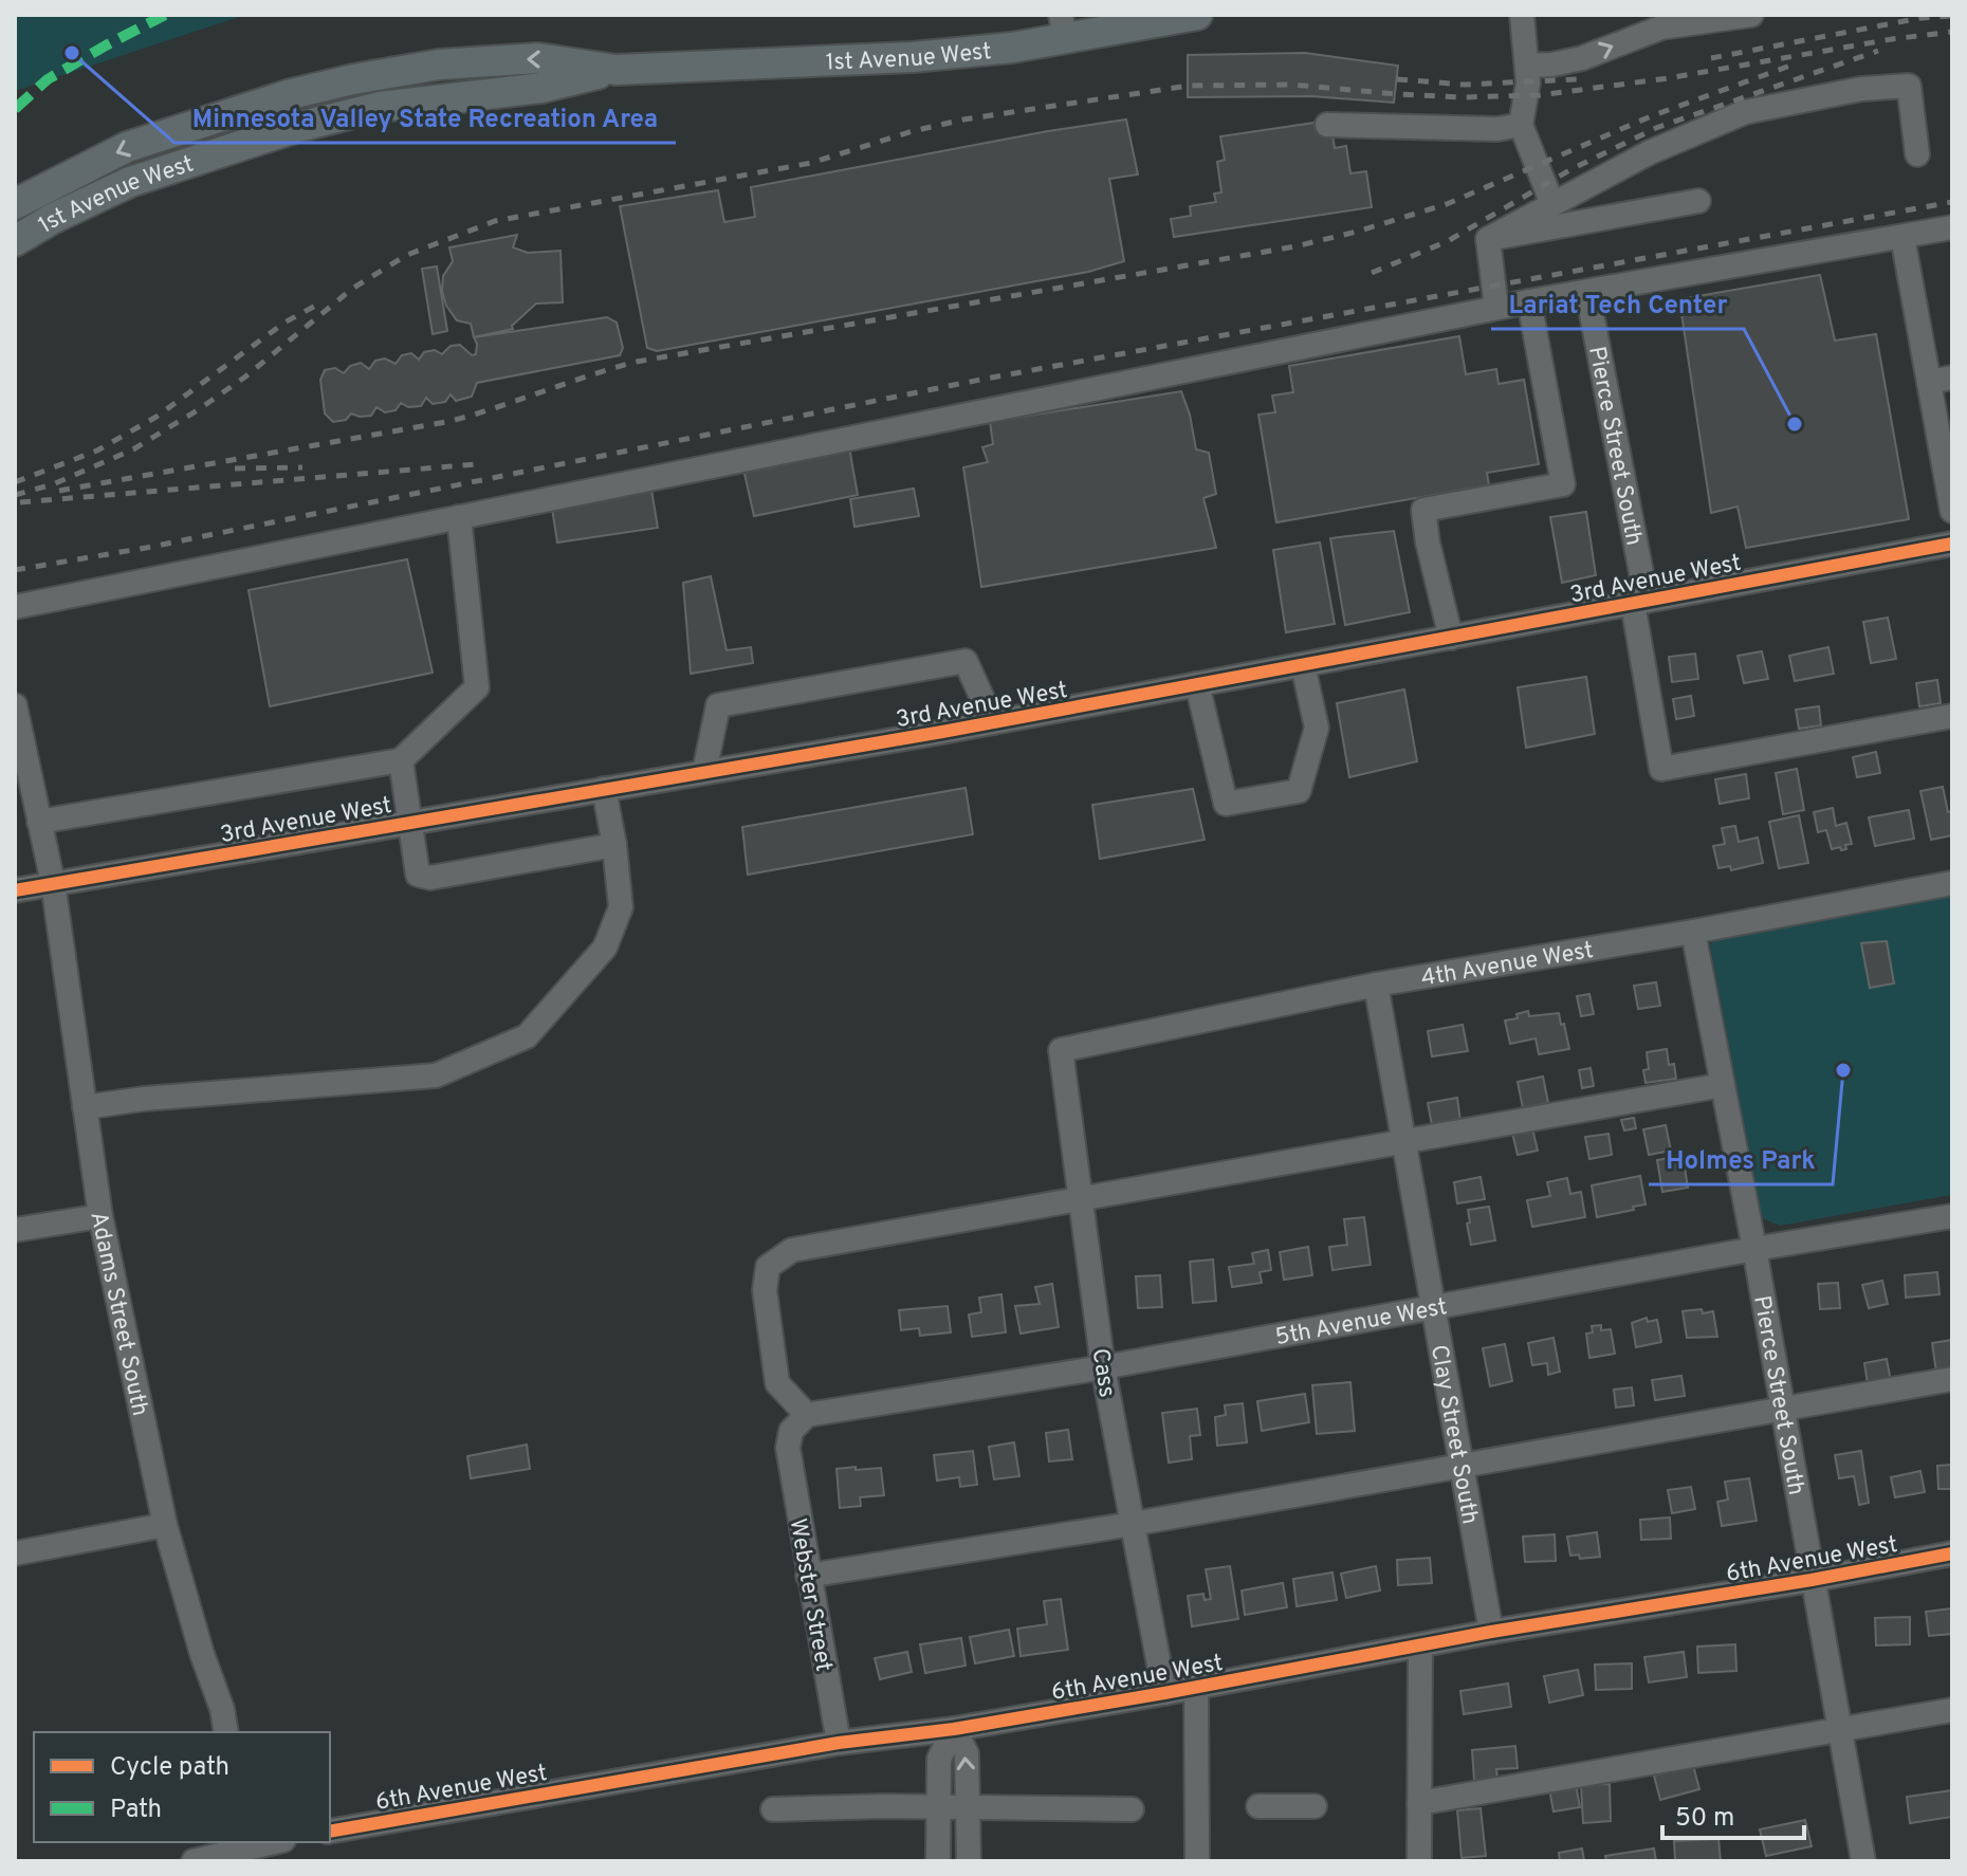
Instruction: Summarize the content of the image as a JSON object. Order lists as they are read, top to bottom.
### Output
{
  "streets": {
    "main road": ["1st Avenue West"],
    "street": [
      "Pierce Street South",
      "3rd Avenue West",
      "4th Avenue West",
      "Adams Street South",
      "5th Avenue West",
      "Cass",
      "Clay Street South",
      "6th Avenue West",
      "Webster Street"
    ]
  },
  "crossings": [
    ["Pierce Street South", "3rd Avenue West"],
    ["Pierce Street South", "4th Avenue West"],
    ["Pierce Street South", "5th Avenue West"],
    ["Pierce Street South", "6th Avenue West"],
    ["3rd Avenue West", "Adams Street South"],
    ["4th Avenue West", "Cass"],
    ["4th Avenue West", "Clay Street South"],
    ["5th Avenue West", "Cass"],
    ["5th Avenue West", "Clay Street South"],
    ["5th Avenue West", "Webster Street"],
    ["Cass", "6th Avenue West"],
    ["Clay Street South", "6th Avenue West"],
    ["6th Avenue West", "Webster Street"]
  ],
  "places": ["Minnesota Valley State Recreation Area", "Lariat Tech Center", "Holmes Park"],
  "legend": ["Cycle path", "Path"],
  "scale_bar": "50 m"
}
